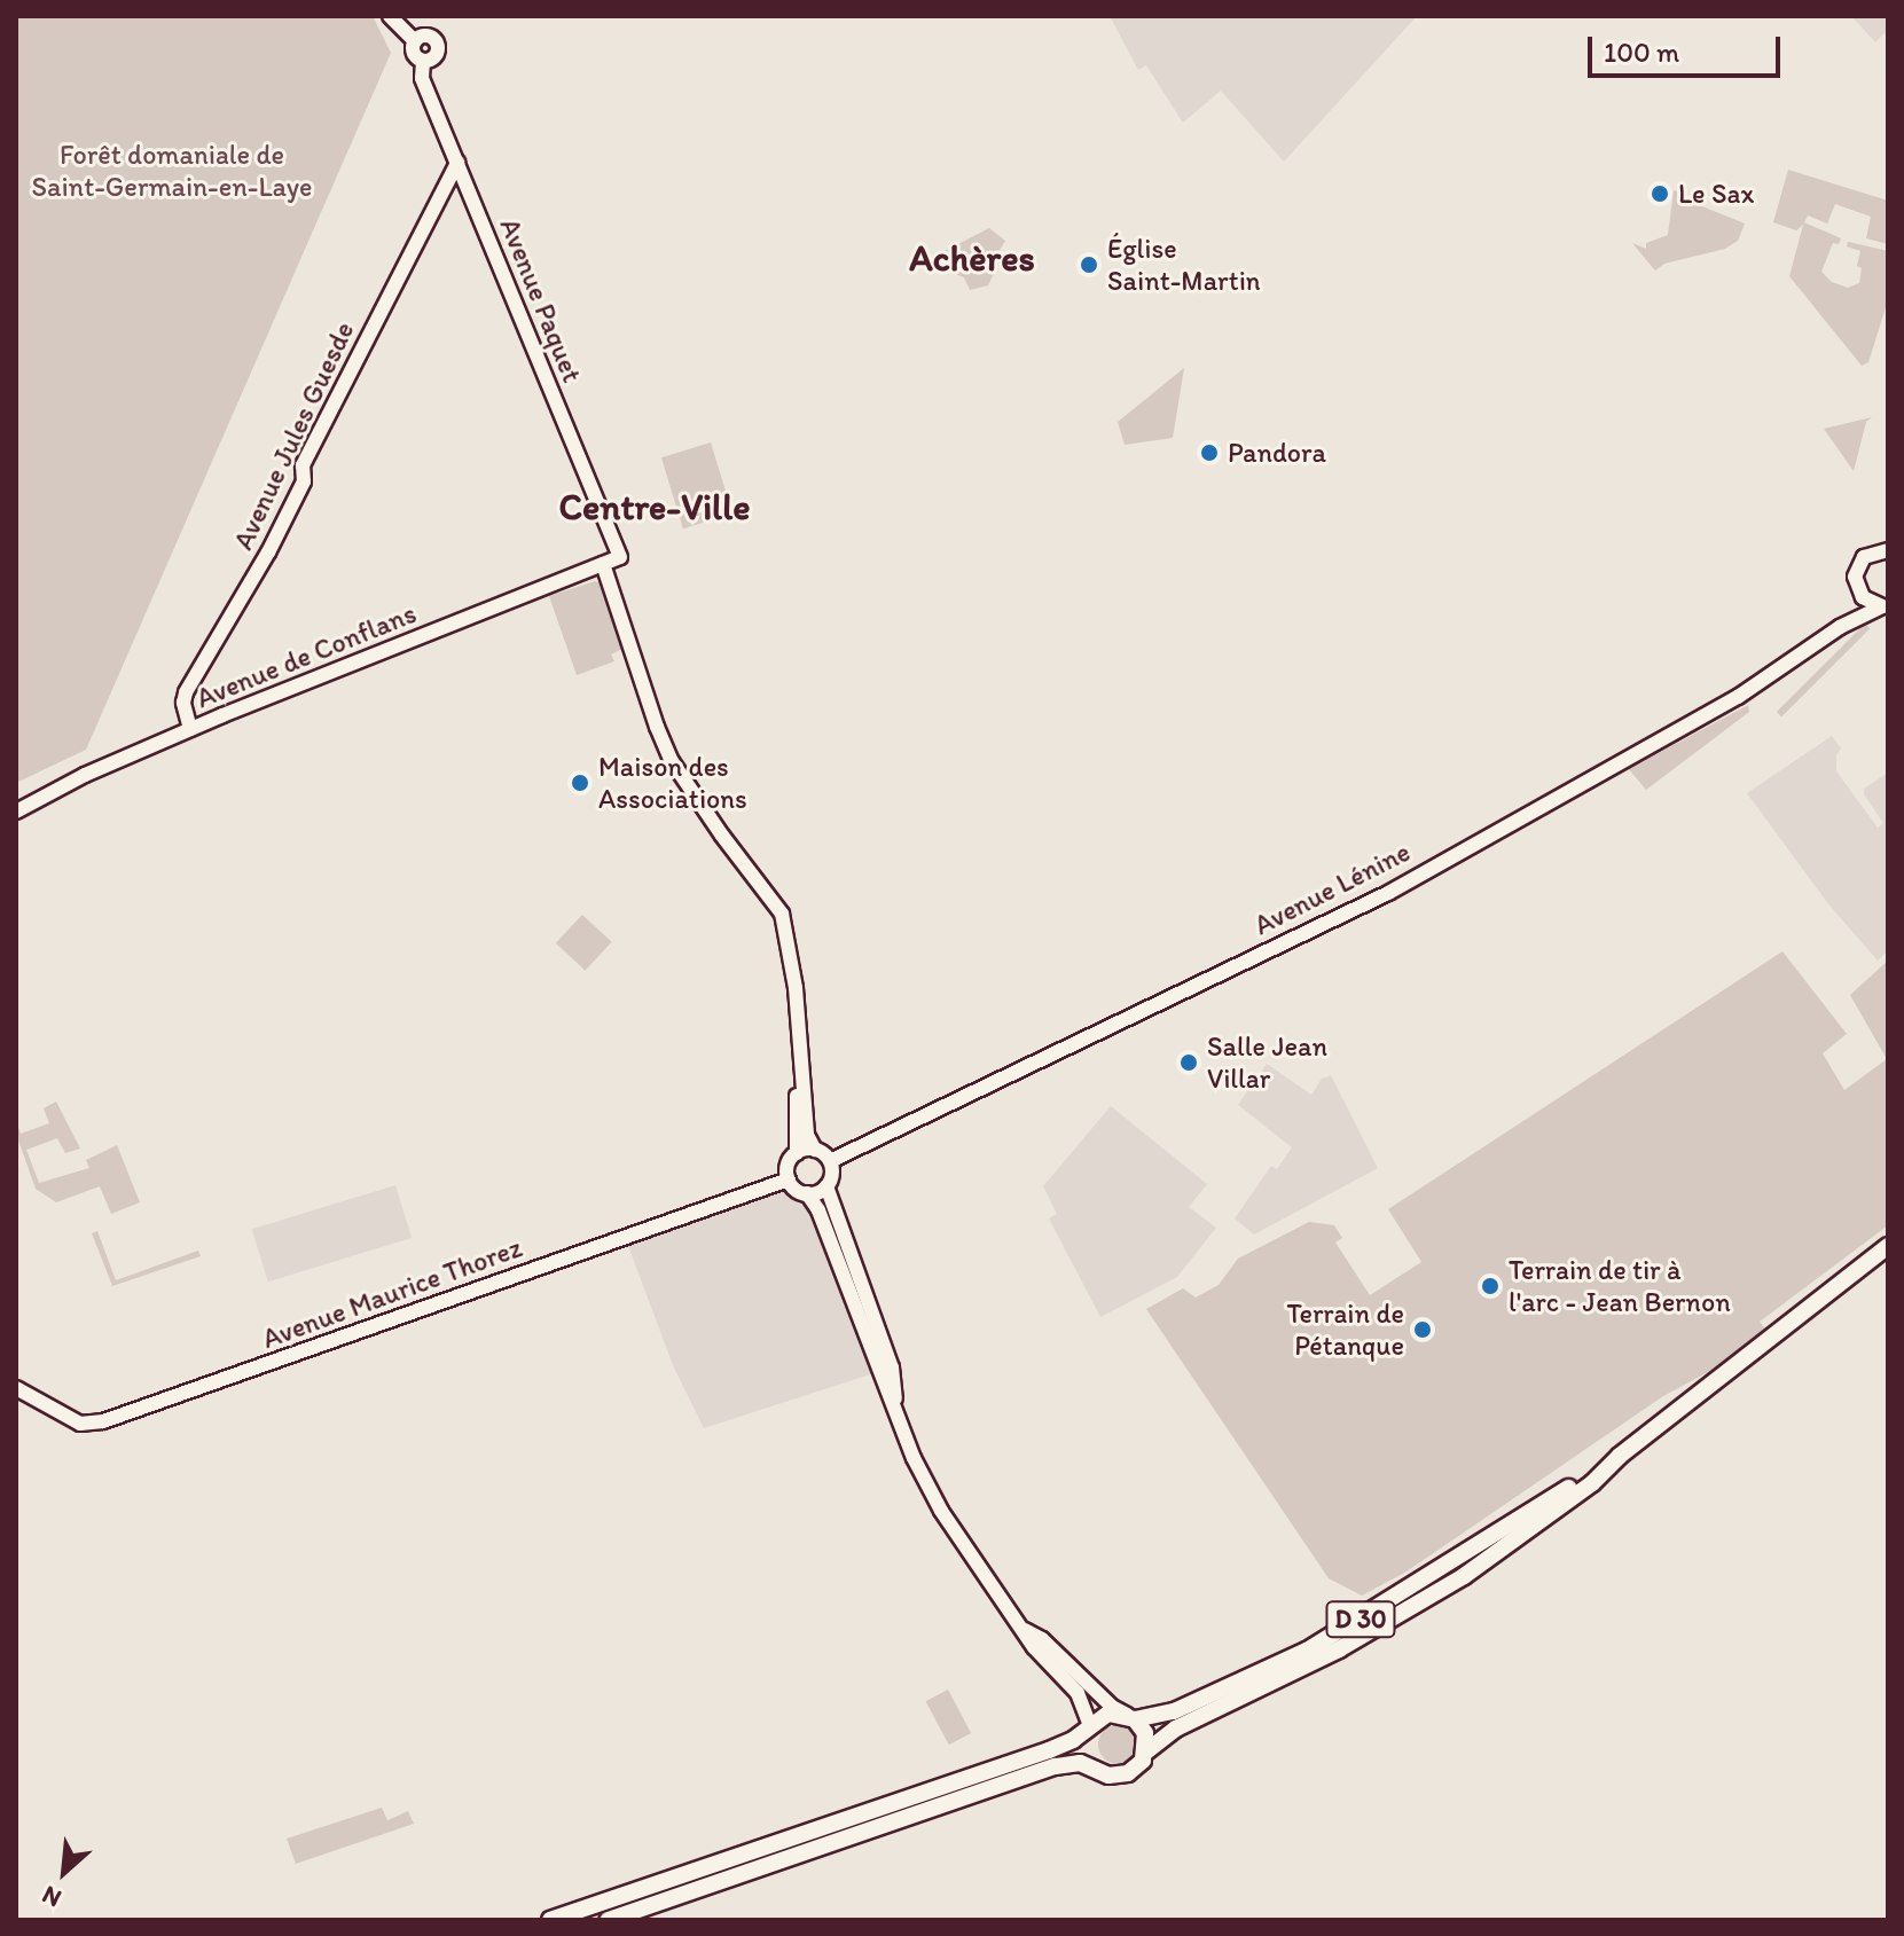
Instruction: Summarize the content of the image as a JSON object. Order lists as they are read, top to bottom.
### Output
{
  "streets": {
    "main road": ["D 30"],
    "street": [
      "Avenue Paquet",
      "Avenue Jules Guesde",
      "Avenue de Conflans",
      "Avenue Lénine",
      "Avenue Maurice Thorez"
    ]
  },
  "crossings": [
    ["Avenue Paquet", "Avenue Jules Guesde"],
    ["Avenue Paquet", "Avenue de Conflans"],
    ["Avenue Jules Guesde", "Avenue de Conflans"],
    ["Avenue Lénine", "Avenue Maurice Thorez"]
  ],
  "districts": ["Achères", "Centre-Ville"],
  "parks": ["Forêt domaniale de Saint-Germain-en-Laye"],
  "places": [
    "Le Sax",
    "Église Saint-Martin",
    "Pandora",
    "Maison des Associations",
    "Salle Jean Villar",
    "Terrain de tir à l'arc - Jean Bernon",
    "Terrain de Pétanque"
  ],
  "scale_bar": "100 m",
  "north": "bottom left"
}
